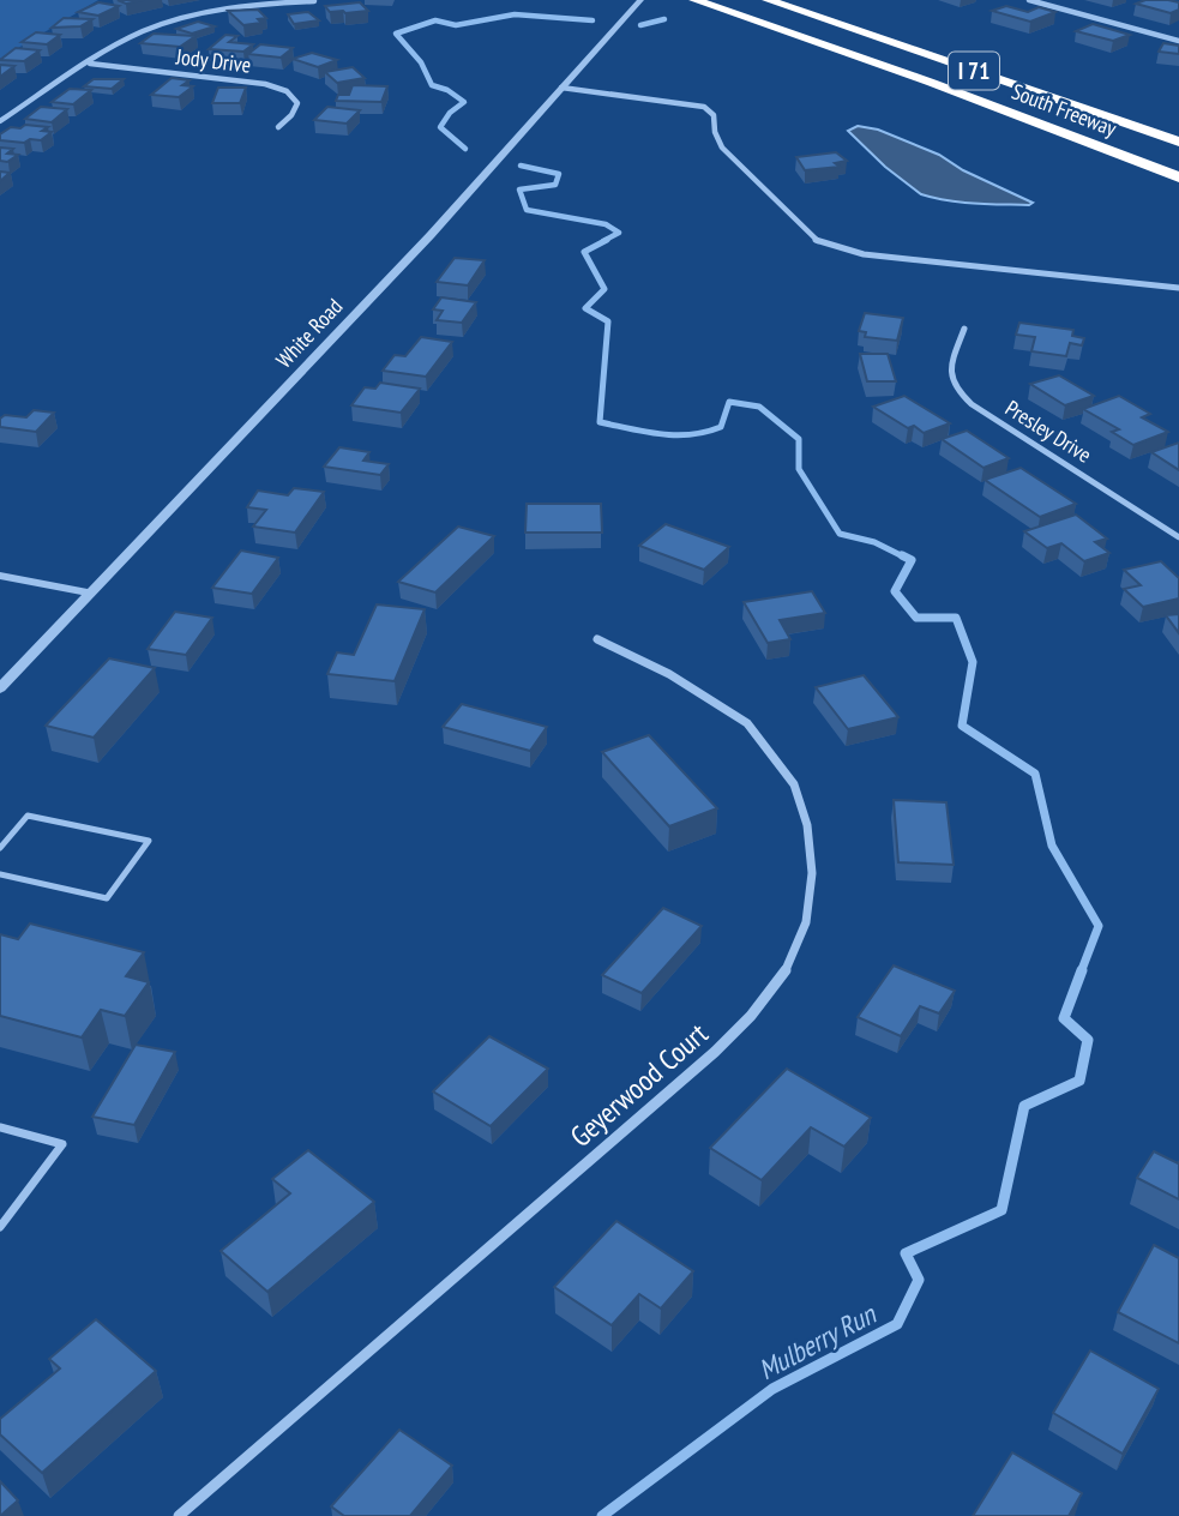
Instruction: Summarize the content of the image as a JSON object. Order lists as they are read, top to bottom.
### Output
{
  "streets": {
    "highway": ["I 71", "South Freeway"],
    "street": [
      "Jody Drive",
      "White Road",
      "Presley Drive",
      "Geyerwood Court"
    ]
  },
  "water": ["Mulberry Run"]
}
